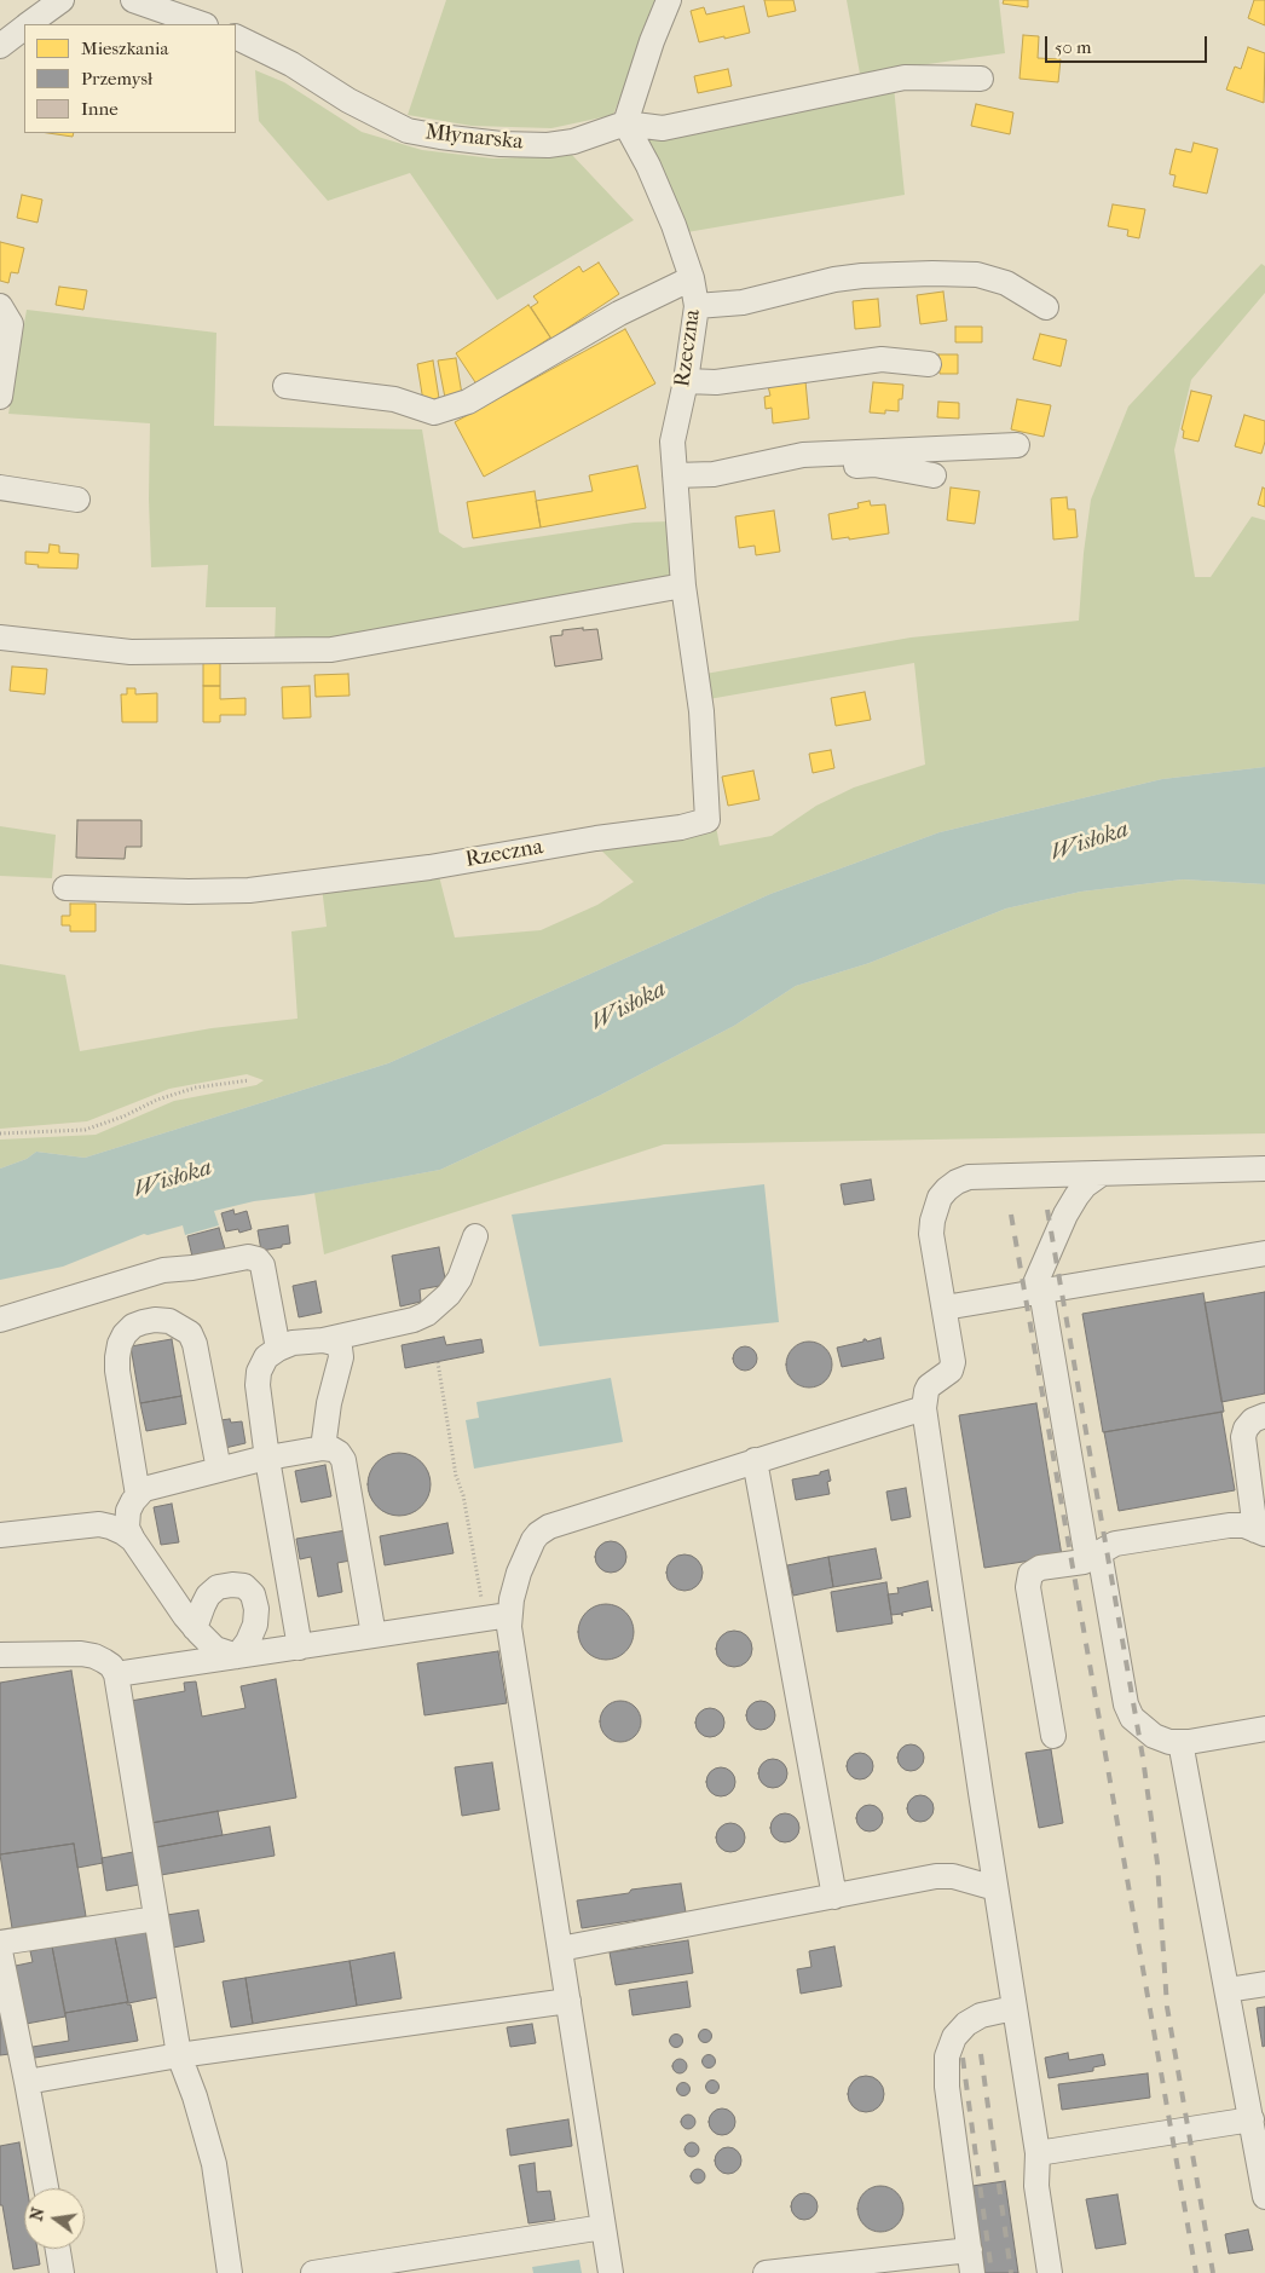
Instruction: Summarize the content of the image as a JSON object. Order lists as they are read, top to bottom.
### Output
{
  "streets": {
    "street": ["Młynarska", "Rzeczna"]
  },
  "crossings": [
    ["Młynarska", "Rzeczna"]
  ],
  "water": ["Wisłoka"],
  "legend": ["Mieszkania", "Przemysł", "Inne"],
  "scale_bar": "50 m",
  "north": "left"
}
